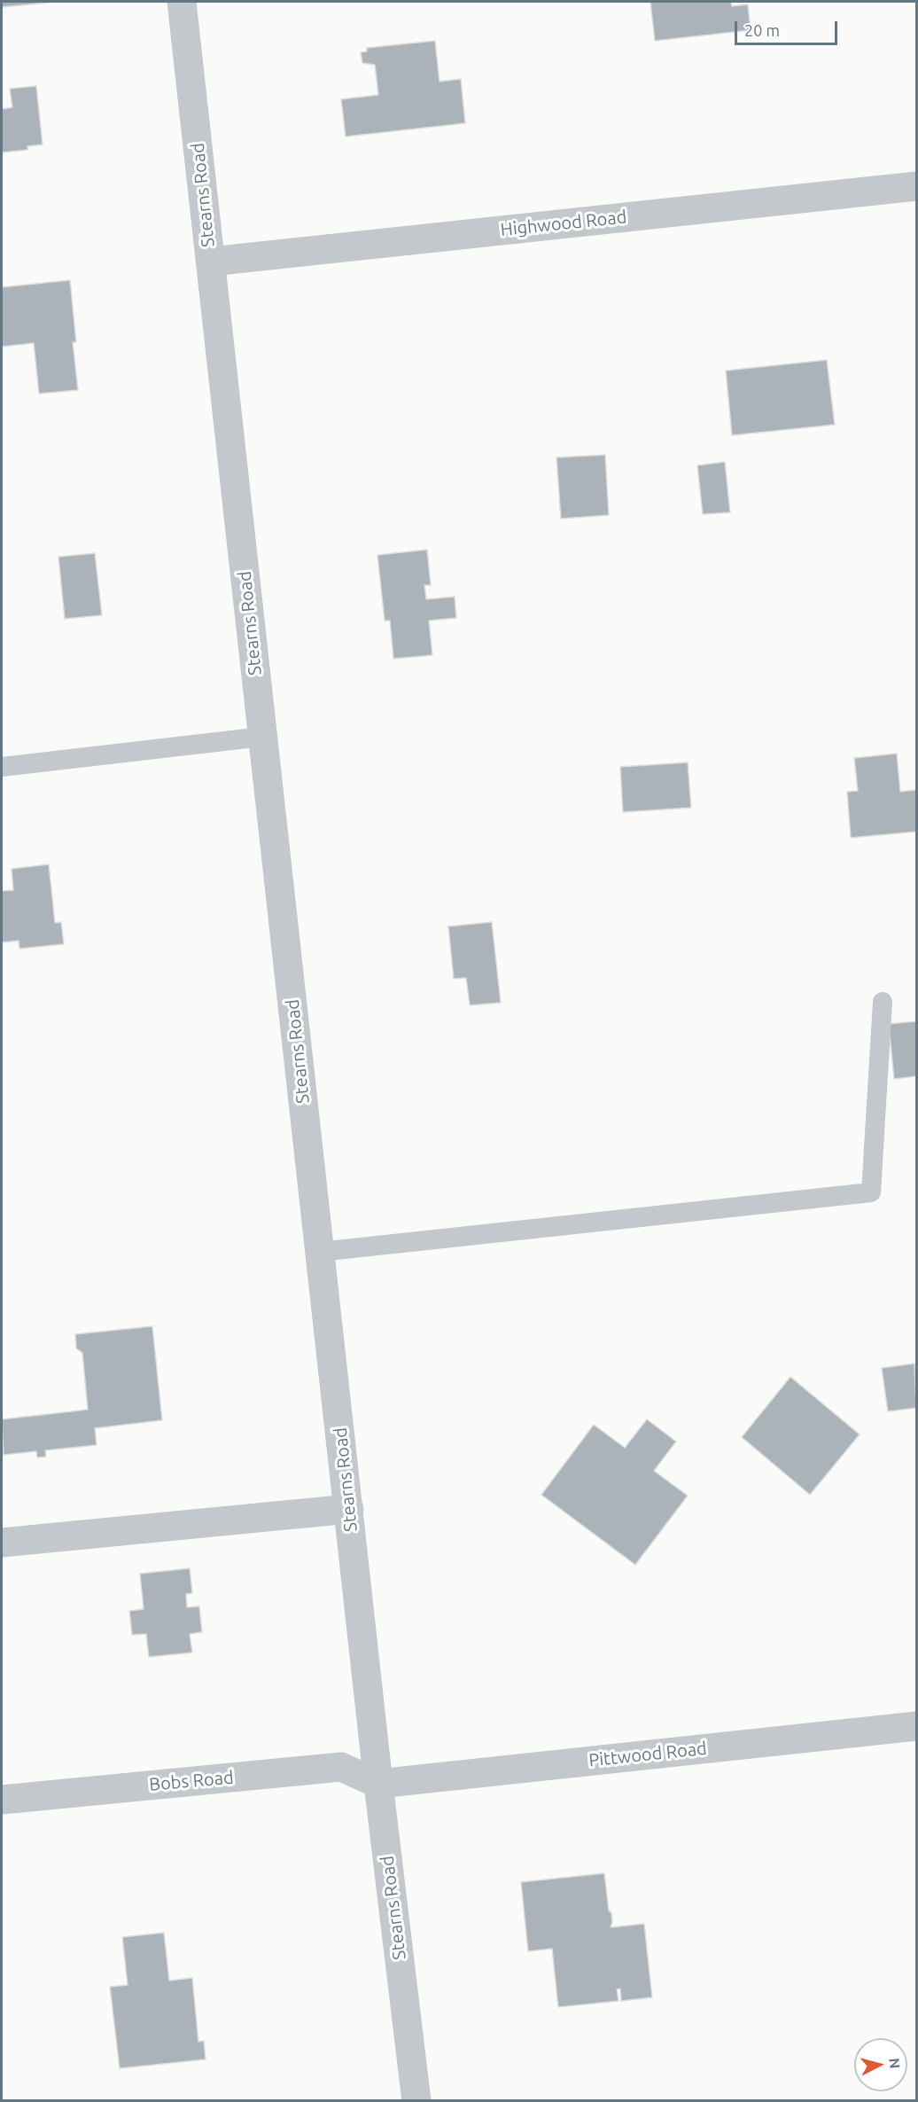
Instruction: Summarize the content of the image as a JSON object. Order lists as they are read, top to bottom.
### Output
{
  "streets": {
    "street": [
      "Stearns Road",
      "Highwood Road",
      "Pittwood Road",
      "Bobs Road"
    ]
  },
  "crossings": [
    ["Stearns Road", "Highwood Road"],
    ["Stearns Road", "Pittwood Road"],
    ["Stearns Road", "Bobs Road"],
    ["Pittwood Road", "Bobs Road"]
  ],
  "scale_bar": "20 m",
  "north": "right"
}
